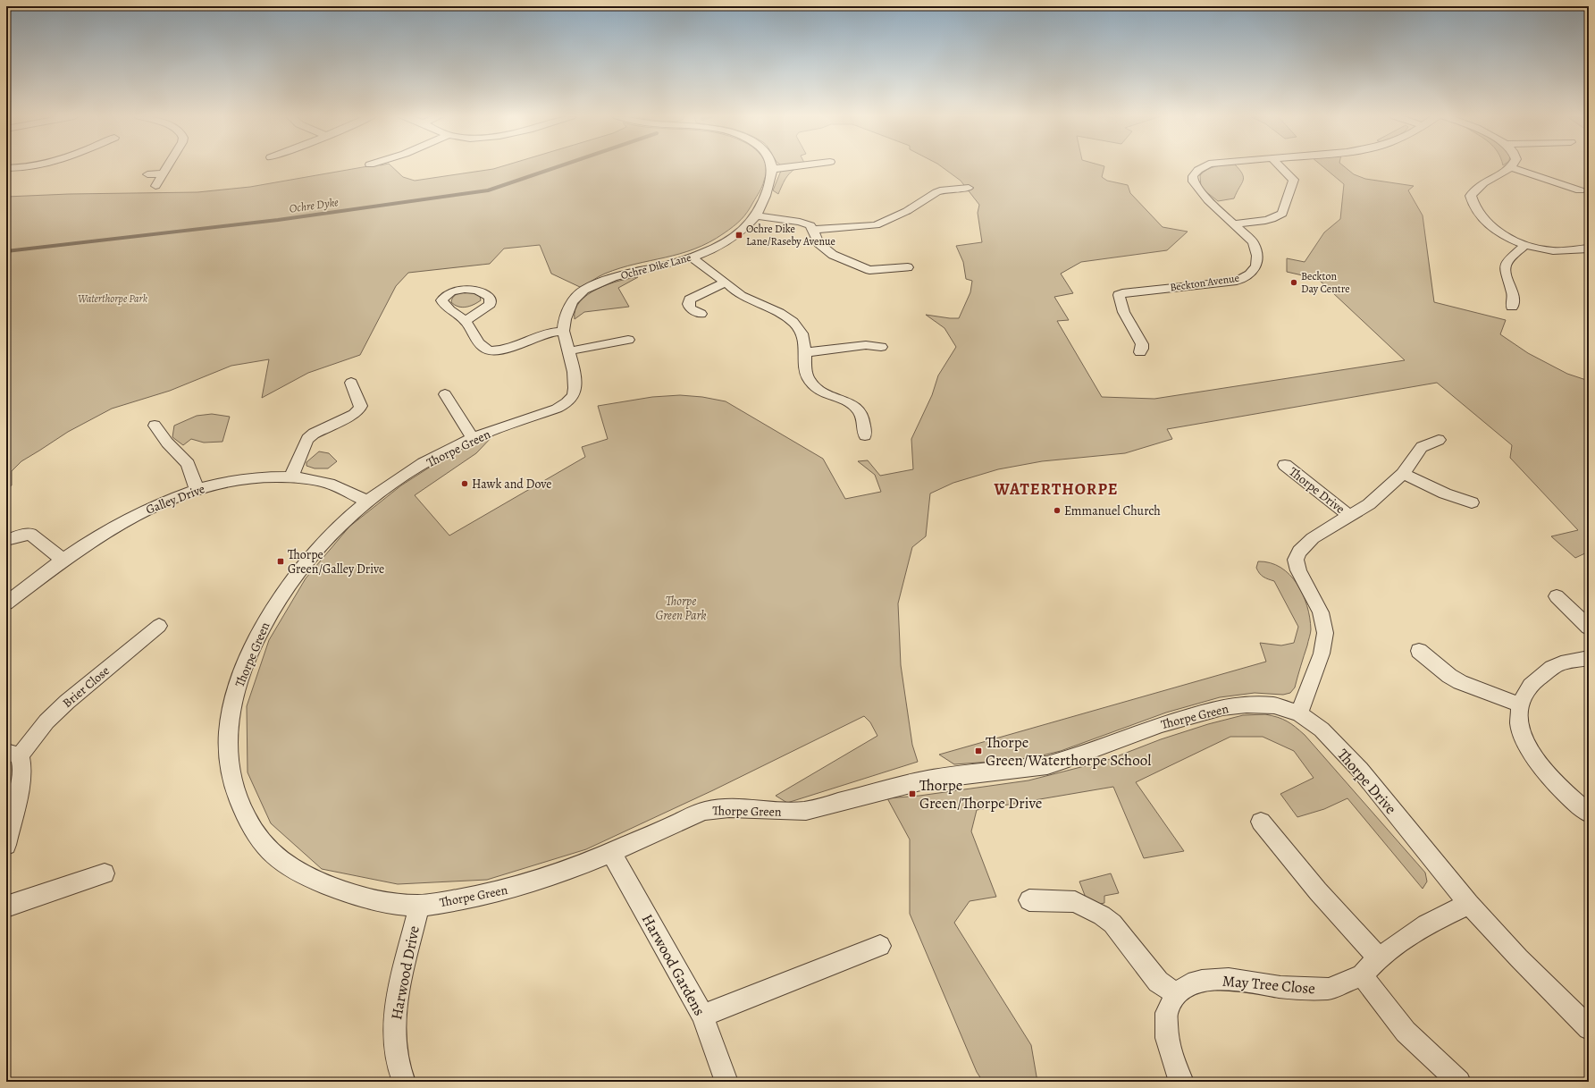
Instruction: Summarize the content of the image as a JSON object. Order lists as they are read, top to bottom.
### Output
{
  "streets": {
    "street": [
      "Ochre Dike Lane",
      "Beckton Avenue",
      "Thorpe Green",
      "Thorpe Drive",
      "Galley Drive",
      "Brier Close",
      "Harwood Gardens",
      "Harwood Drive",
      "May Tree Close"
    ]
  },
  "crossings": [
    ["Ochre Dike Lane", "Thorpe Green"],
    ["Thorpe Green", "Thorpe Drive"],
    ["Thorpe Green", "Galley Drive"],
    ["Thorpe Green", "Harwood Gardens"],
    ["Thorpe Green", "Harwood Drive"],
    ["Thorpe Drive", "May Tree Close"]
  ],
  "districts": ["WATERTHORPE"],
  "water": ["Ochre Dyke"],
  "parks": ["Waterthorpe Park", "Thorpe Green Park"],
  "places": {
    "transit": [
      "Ochre Dike Lane/Raseby Avenue",
      "Thorpe Green/Galley Drive",
      "Thorpe Green/Waterthorpe School",
      "Thorpe Green/Thorpe Drive"
    ],
    "other": ["Beckton Day Centre", "Hawk and Dove", "Emmanuel Church"]
  }
}
